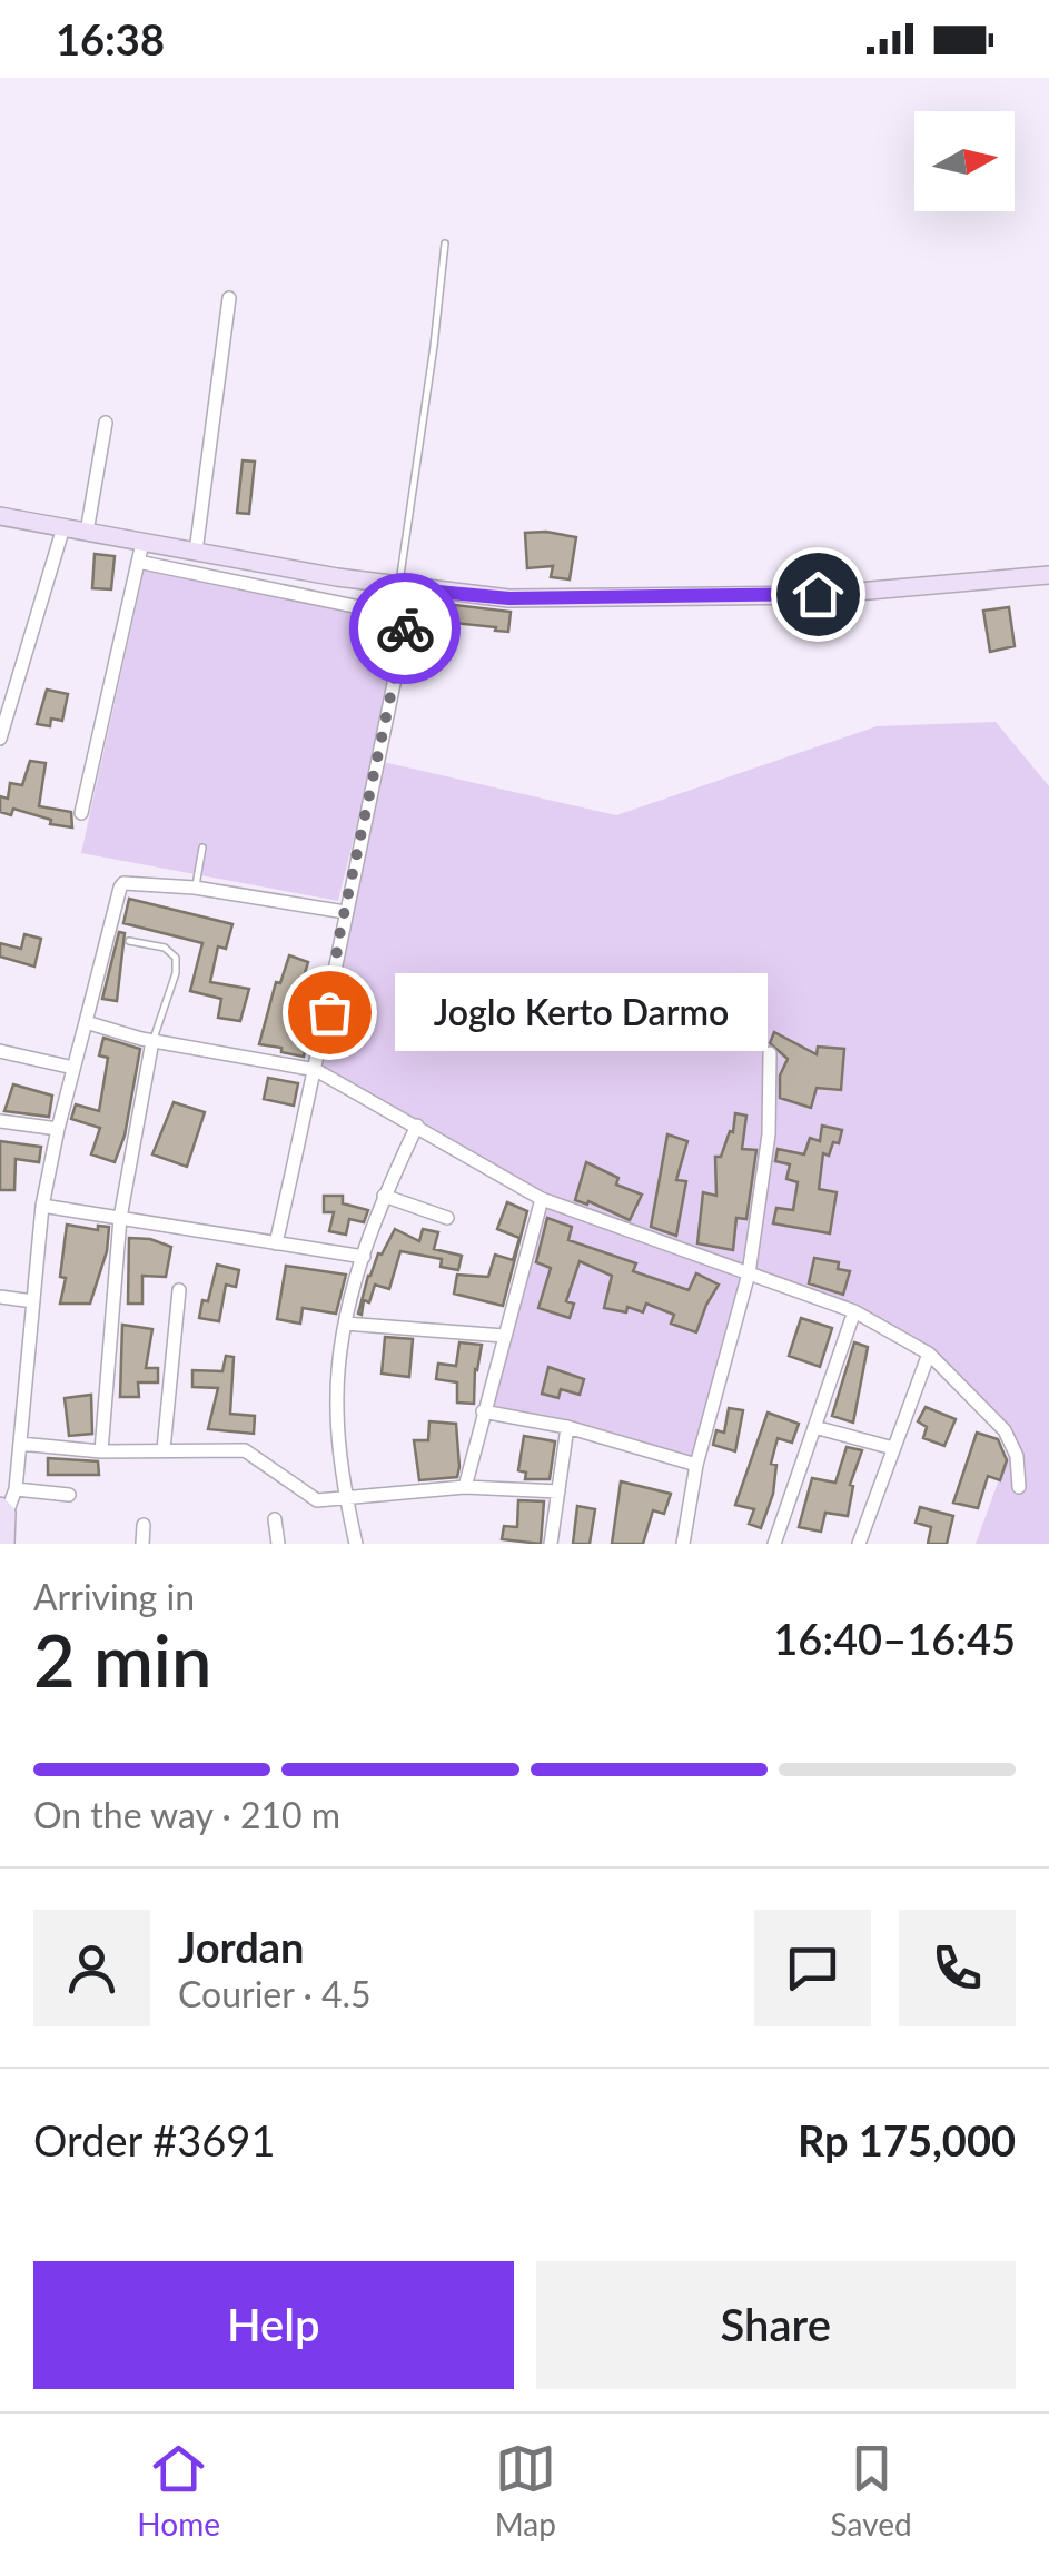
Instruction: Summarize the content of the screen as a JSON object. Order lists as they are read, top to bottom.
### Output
{
  "places": ["Joglo Kerto Darmo"],
  "north": "right",
  "page": {
    "status": "16:38",
    "bubble": "Joglo Kerto Darmo",
    "heading": ["2 min", "Arriving in", "16:40–16:45"],
    "panel": [
      "Jordan",
      "Courier · 4.5",
      "Order #3691",
      "Rp 175,000"
    ],
    "bar": "On the way · 210 m",
    "buttons": ["Help", "Share"],
    "tabs": ["Home", "Map", "Saved"]
  }
}
